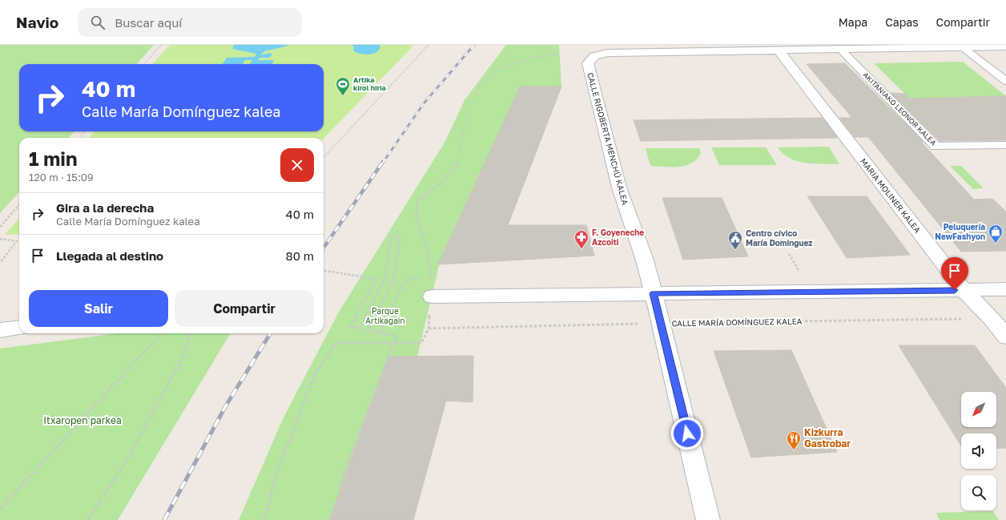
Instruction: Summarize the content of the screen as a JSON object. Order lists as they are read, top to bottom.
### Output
{
  "streets": {
    "street": ["AKITANIAKO LEONOR KALEA", "CALLE RIGOBERTA MENCHÚ KALEA", "MARIA MOLINER KALEA"],
    "path": ["CALLE MARÍA DOMÍNGUEZ KALEA"]
  },
  "crossings": [
    ["CALLE RIGOBERTA MENCHÚ KALEA", "MARIA MOLINER KALEA"],
    ["CALLE RIGOBERTA MENCHÚ KALEA", "CALLE MARÍA DOMÍNGUEZ KALEA"],
    ["MARIA MOLINER KALEA", "CALLE MARÍA DOMÍNGUEZ KALEA"]
  ],
  "parks": ["Parque Artikagain", "Itxaropen parkea"],
  "places": {
    "sports": ["Artika kirol hiria"],
    "shop": ["Peluquería NewFashyon"],
    "pharmacy": ["F. Goyeneche Azcoiti"],
    "public building": ["Centro cívico María Dominguez"],
    "restaurant": ["Kizkurra Gastrobar"]
  },
  "north": "bottom left",
  "page": {
    "header": "Navio",
    "search": "Buscar aquí",
    "nav": ["Mapa", "Capas", "Compartir"],
    "turn": ["40 m", "Calle María Domínguez kalea"],
    "heading": ["1 min", "120 m · 15:09"],
    "list": [
      {
        "name": "Gira a la derecha",
        "note": "Calle María Domínguez kalea",
        "value": "40 m"
      },
      {
        "name": "Llegada al destino",
        "value": "80 m"
      }
    ],
    "buttons": ["Salir", "Compartir"]
  }
}
